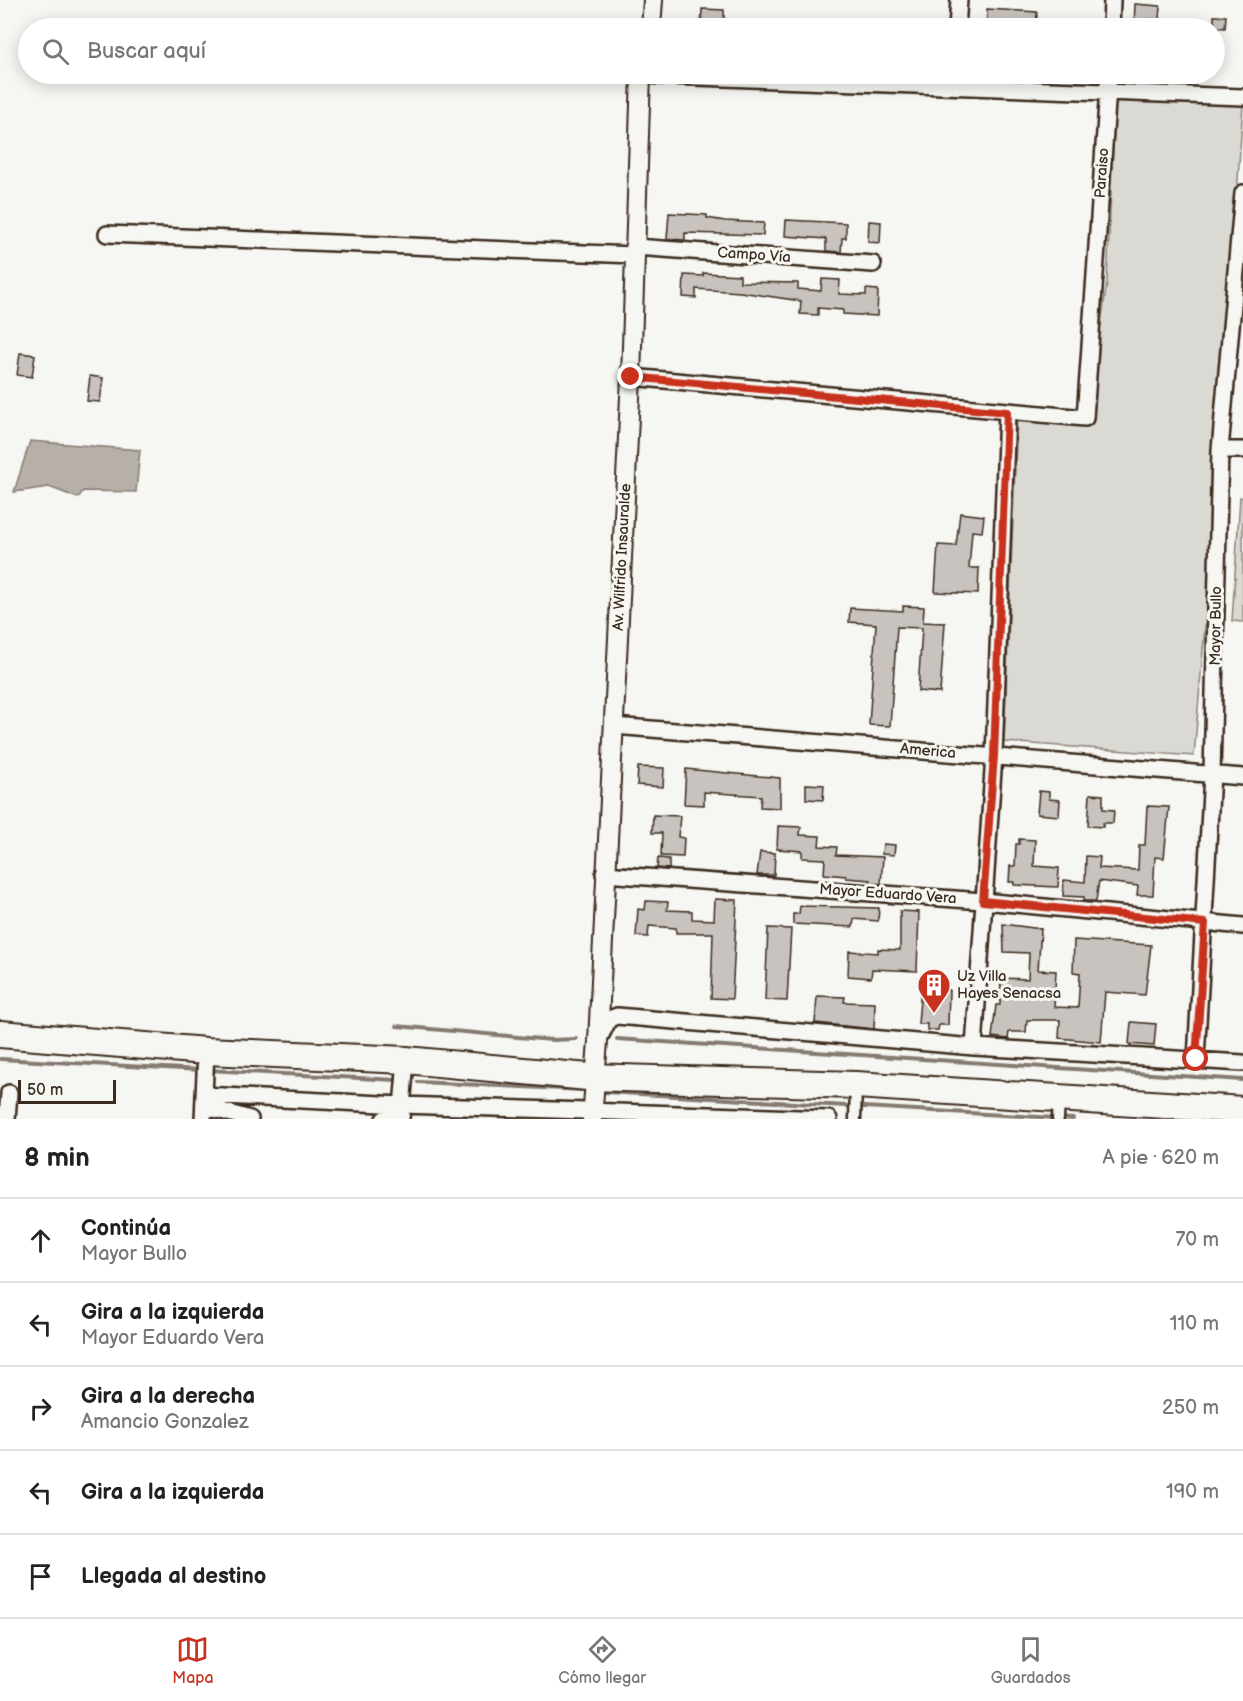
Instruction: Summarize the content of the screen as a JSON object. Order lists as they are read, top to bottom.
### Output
{
  "streets": {
    "street": [
      "Paraiso",
      "Campo Vía",
      "Av. Wilfrido Insauralde",
      "Mayor Bullo",
      "America",
      "Mayor Eduardo Vera"
    ]
  },
  "crossings": [
    ["Campo Vía", "Av. Wilfrido Insauralde"],
    ["Av. Wilfrido Insauralde", "America"],
    ["Av. Wilfrido Insauralde", "Mayor Eduardo Vera"],
    ["Mayor Bullo", "America"],
    ["Mayor Bullo", "Mayor Eduardo Vera"]
  ],
  "places": {
    "building": ["Uz Villa Hayes Senacsa"]
  },
  "scale_bar": "50 m",
  "page": {
    "search": "Buscar aquí",
    "scale": "50 m",
    "heading": ["8 min", "A pie · 620 m"],
    "list": [
      ["Continúa", "Mayor Bullo", "70 m"],
      ["Gira a la izquierda", "Mayor Eduardo Vera", "110 m"],
      ["Gira a la derecha", "Amancio Gonzalez", "250 m"],
      ["Gira a la izquierda", "190 m"],
      "Llegada al destino"
    ],
    "nav": ["Mapa", "Cómo llegar", "Guardados"]
  }
}
